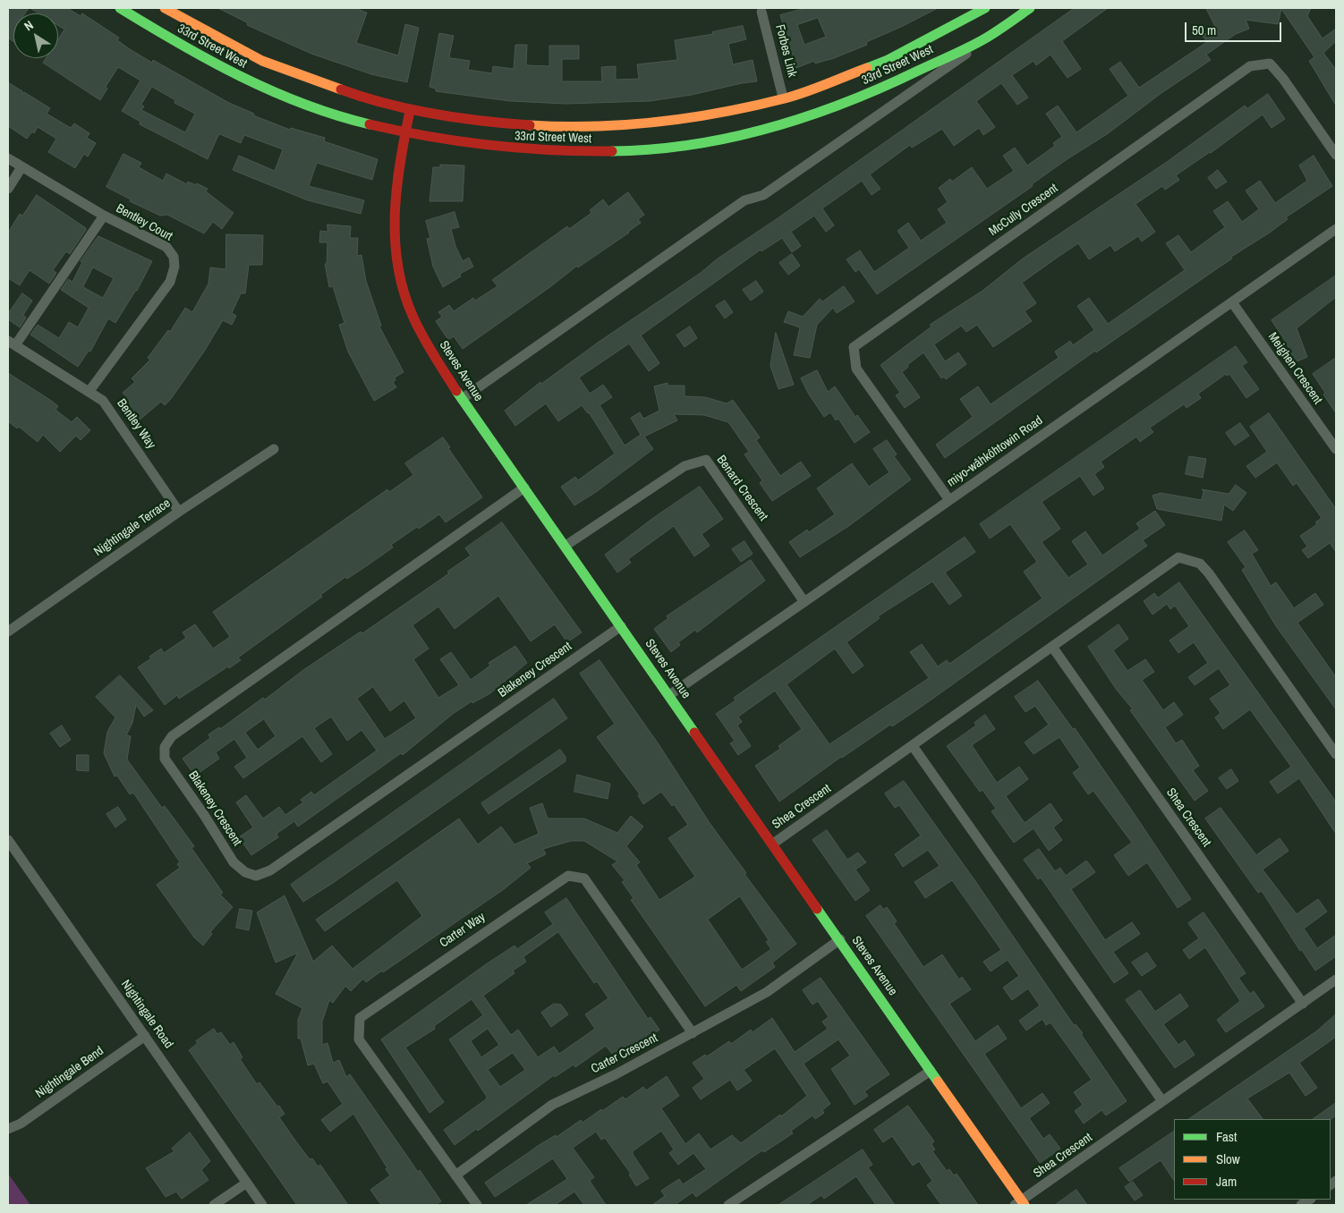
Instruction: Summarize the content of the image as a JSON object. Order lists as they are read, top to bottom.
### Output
{
  "streets": {
    "main road": ["33rd Street West", "Steves Avenue"],
    "street": [
      "Forbes Link",
      "McCully Crescent",
      "Bentley Court",
      "Meighen Crescent",
      "Bentley Way",
      "miyo-wâhkôhtowin Road",
      "Benard Crescent",
      "Nightingale Terrace",
      "Blakeney Crescent",
      "Shea Crescent",
      "Carter Way",
      "Nightingale Road",
      "Carter Crescent",
      "Nightingale Bend"
    ]
  },
  "crossings": [
    ["33rd Street West", "Forbes Link"],
    ["33rd Street West", "Steves Avenue"],
    ["McCully Crescent", "miyo-wâhkôhtowin Road"],
    ["Bentley Court", "Bentley Way"],
    ["Meighen Crescent", "miyo-wâhkôhtowin Road"],
    ["Steves Avenue", "miyo-wâhkôhtowin Road"],
    ["Steves Avenue", "Benard Crescent"],
    ["Steves Avenue", "Blakeney Crescent"],
    ["Steves Avenue", "Shea Crescent"],
    ["Steves Avenue", "Carter Crescent"],
    ["Bentley Way", "Nightingale Terrace"],
    ["miyo-wâhkôhtowin Road", "Benard Crescent"],
    ["Carter Way", "Carter Crescent"],
    ["Nightingale Road", "Nightingale Bend"]
  ],
  "legend": ["Fast", "Slow", "Jam"],
  "scale_bar": "50 m",
  "north": "top left"
}
